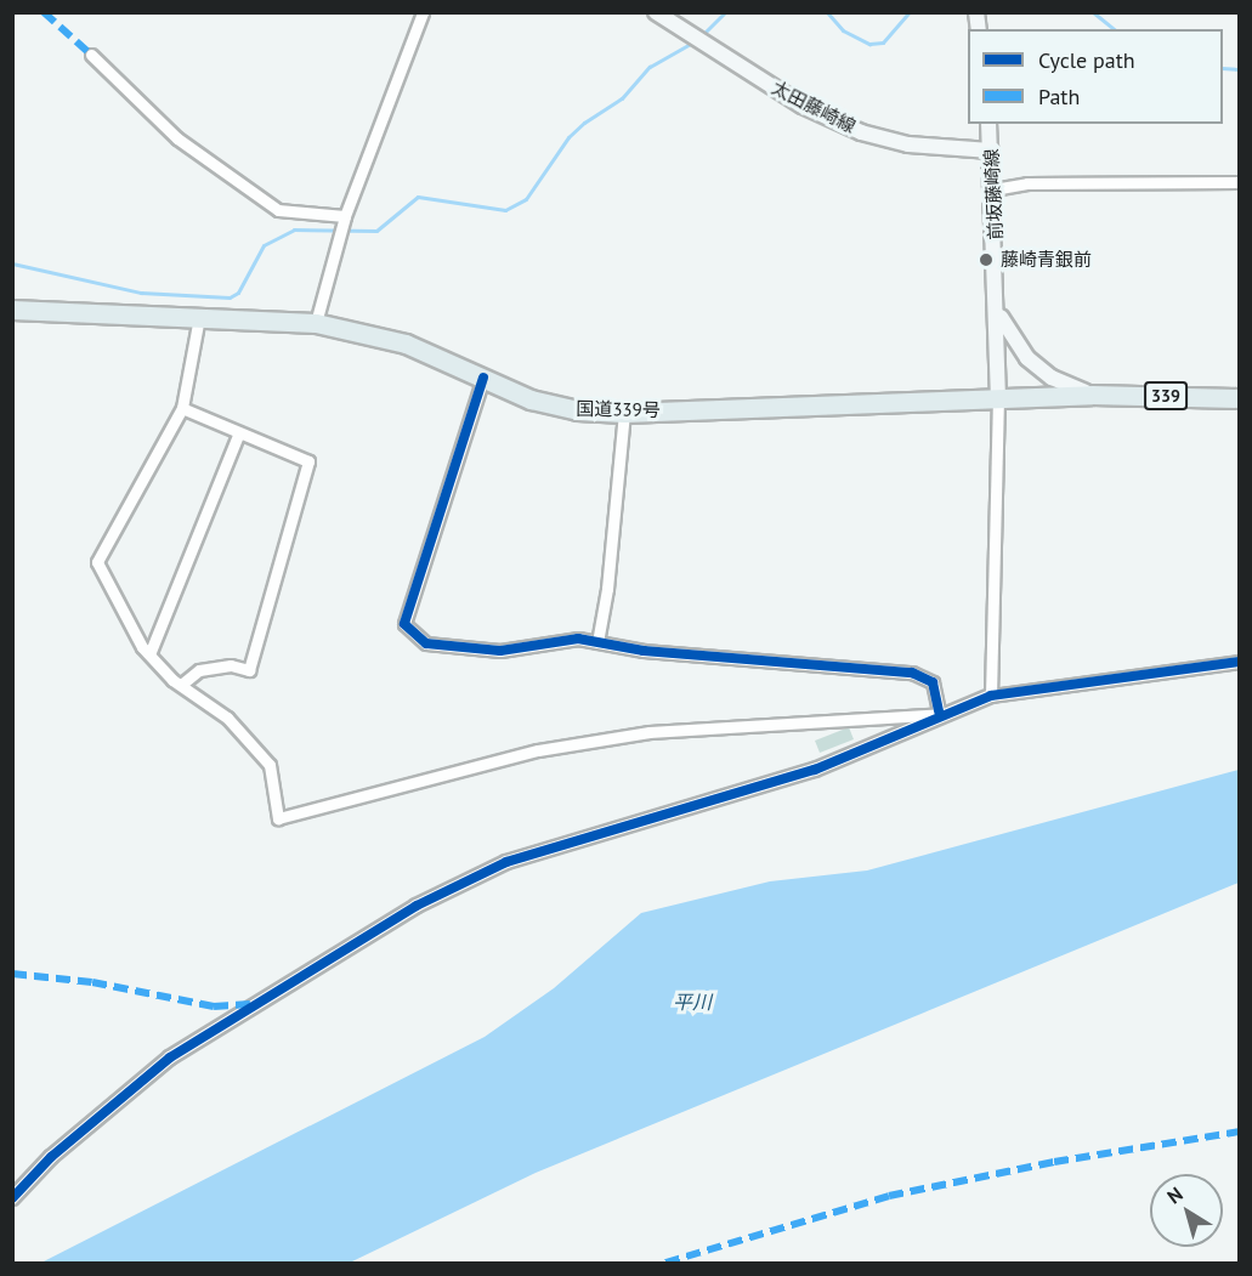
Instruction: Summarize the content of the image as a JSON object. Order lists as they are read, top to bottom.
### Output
{
  "streets": {
    "highway": ["339", "国道339号"],
    "main road": ["太田藤崎線", "前坂藤崎線"]
  },
  "crossings": [
    ["太田藤崎線", "前坂藤崎線"],
    ["前坂藤崎線", "国道339号"]
  ],
  "water": ["平川"],
  "places": ["藤崎青銀前"],
  "legend": ["Cycle path", "Path"],
  "north": "top left"
}
